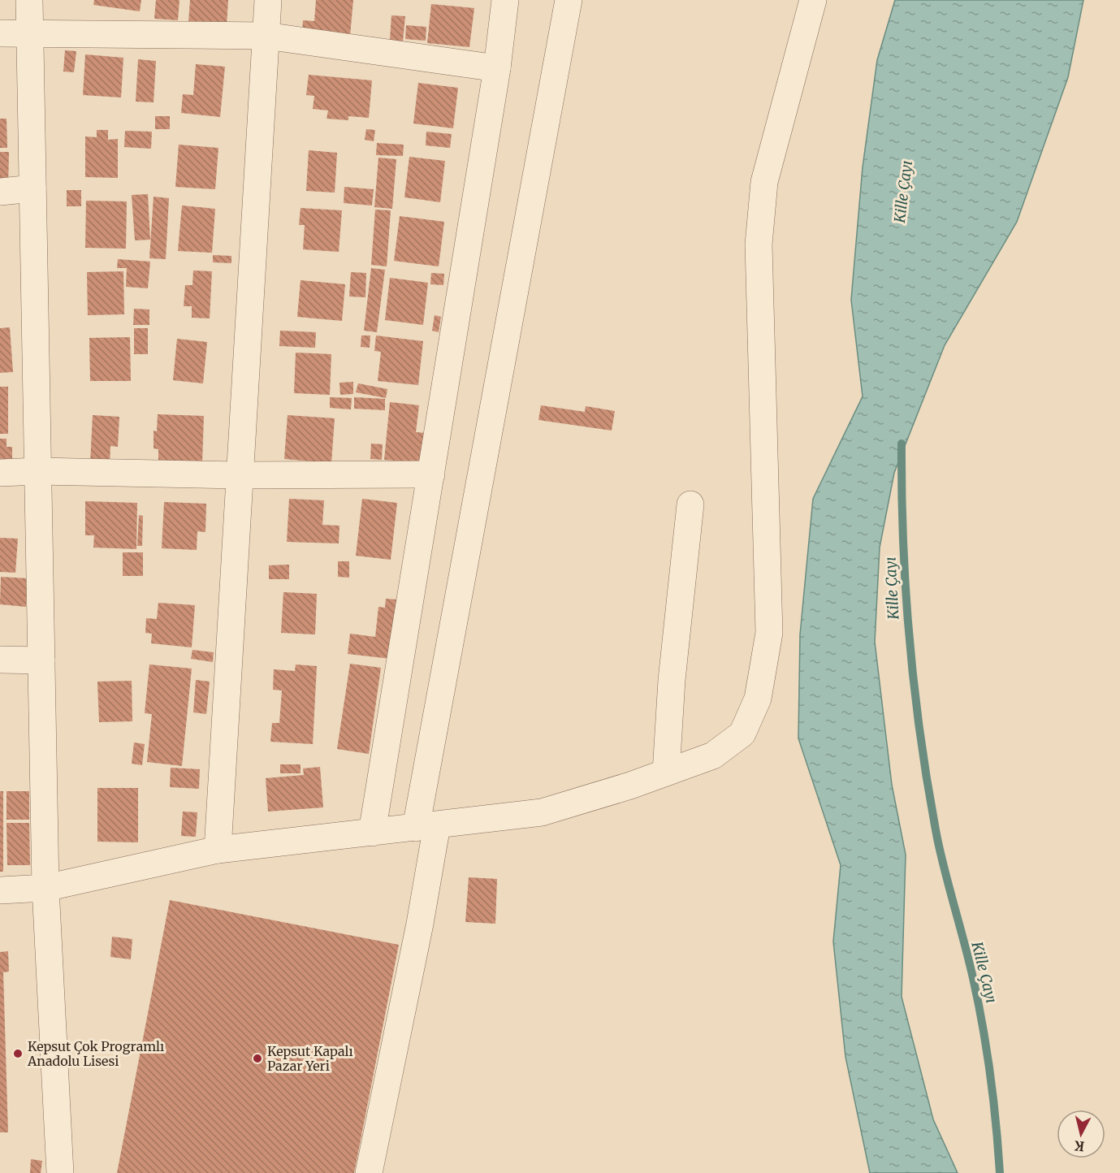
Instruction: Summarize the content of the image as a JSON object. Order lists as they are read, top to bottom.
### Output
{
  "water": ["Kille Çayı"],
  "places": ["Kepsut Çok Programlı Anadolu Lisesi", "Kepsut Kapalı Pazar Yeri"],
  "north": "bottom"
}
